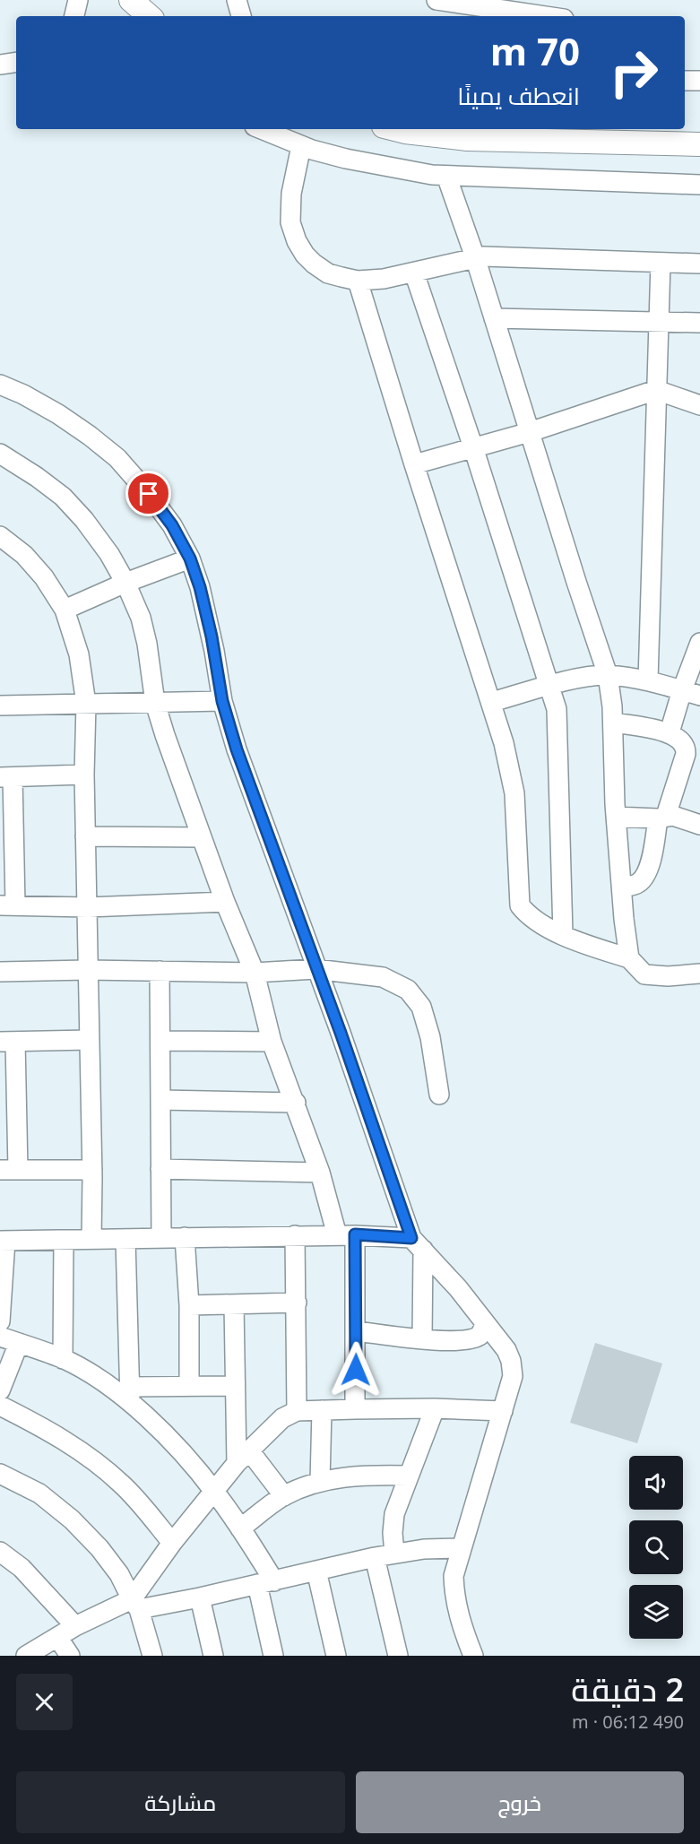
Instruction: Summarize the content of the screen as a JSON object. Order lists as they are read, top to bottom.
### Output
{
  "page": {
    "turn": ["70 m", "انعطف يمينًا"],
    "heading": ["2 دقيقة", "490 m · 06:12"],
    "buttons": ["خروج", "مشاركة"]
  }
}
